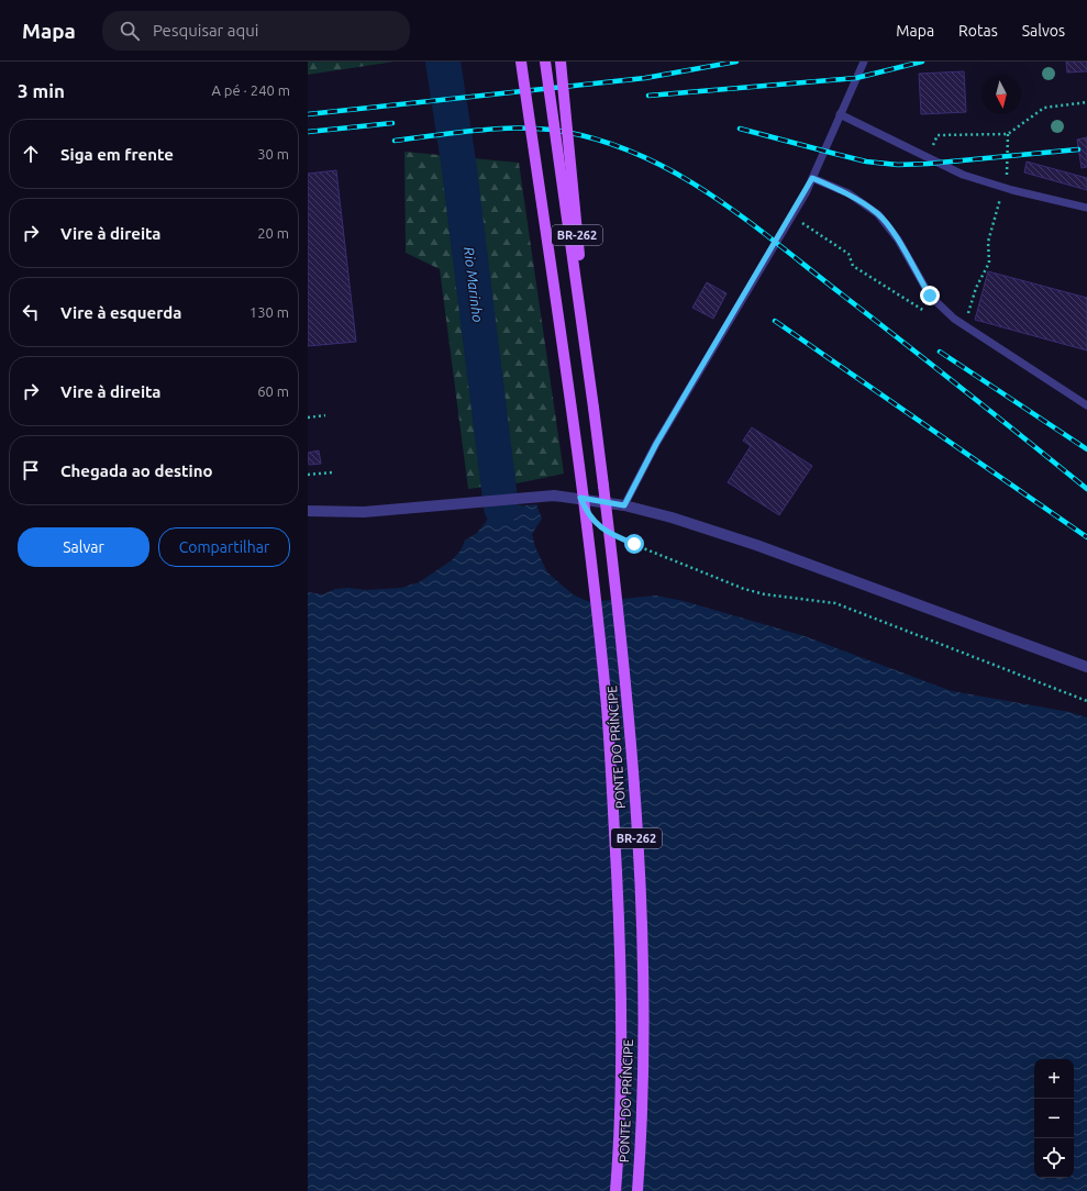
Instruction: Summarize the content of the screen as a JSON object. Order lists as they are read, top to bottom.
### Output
{
  "streets": {
    "main road": ["BR-262", "PONTE DO PRÍNCIPE"]
  },
  "crossings": [
    ["BR-262", "PONTE DO PRÍNCIPE"]
  ],
  "water": ["Rio Marinho"],
  "north": "bottom",
  "page": {
    "header": "Mapa",
    "search": "Pesquisar aqui",
    "nav": ["Mapa", "Rotas", "Salvos"],
    "heading": ["3 min", "A pé · 240 m"],
    "list": [
      ["Siga em frente", "30 m"],
      ["Vire à direita", "20 m"],
      ["Vire à esquerda", "130 m"],
      ["Vire à direita", "60 m"],
      "Chegada ao destino"
    ],
    "buttons": ["Salvar", "Compartilhar"],
    "map_buttons": ["+", "−"]
  }
}
